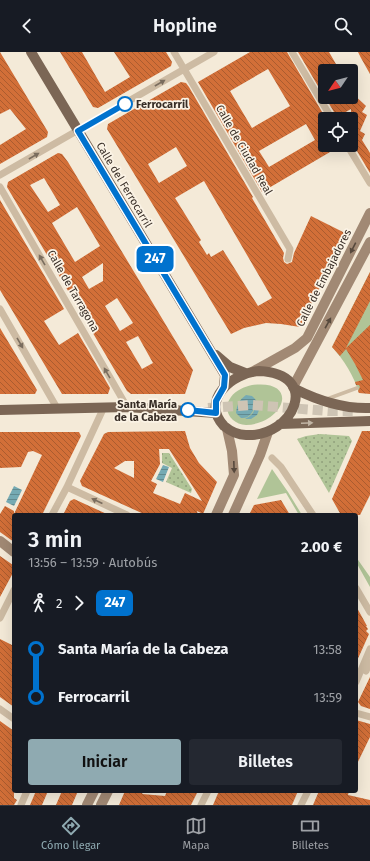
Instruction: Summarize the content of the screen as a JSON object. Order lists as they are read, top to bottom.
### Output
{
  "streets": {
    "main road": ["Calle del Ferrocarril", "Calle de Embajadores"],
    "street": ["Calle de Ciudad Real", "Calle de Tarragona"]
  },
  "crossings": [
    ["Calle del Ferrocarril", "Calle de Embajadores"]
  ],
  "places": ["Ferrocarril", "Santa María de la Cabeza"],
  "lines": ["bus line 247"],
  "north": "bottom left",
  "page": {
    "header": "Hopline",
    "on_map": "247",
    "heading": ["3 min", "13:56 – 13:59 · Autobús", "2.00 €"],
    "legs": ["2", "247"],
    "list": [
      {
        "name": "Santa María de la Cabeza",
        "value": "13:58"
      },
      {
        "name": "Ferrocarril",
        "value": "13:59"
      }
    ],
    "buttons": ["Iniciar", "Billetes"],
    "tabs": ["Cómo llegar", "Mapa", "Billetes"]
  }
}
